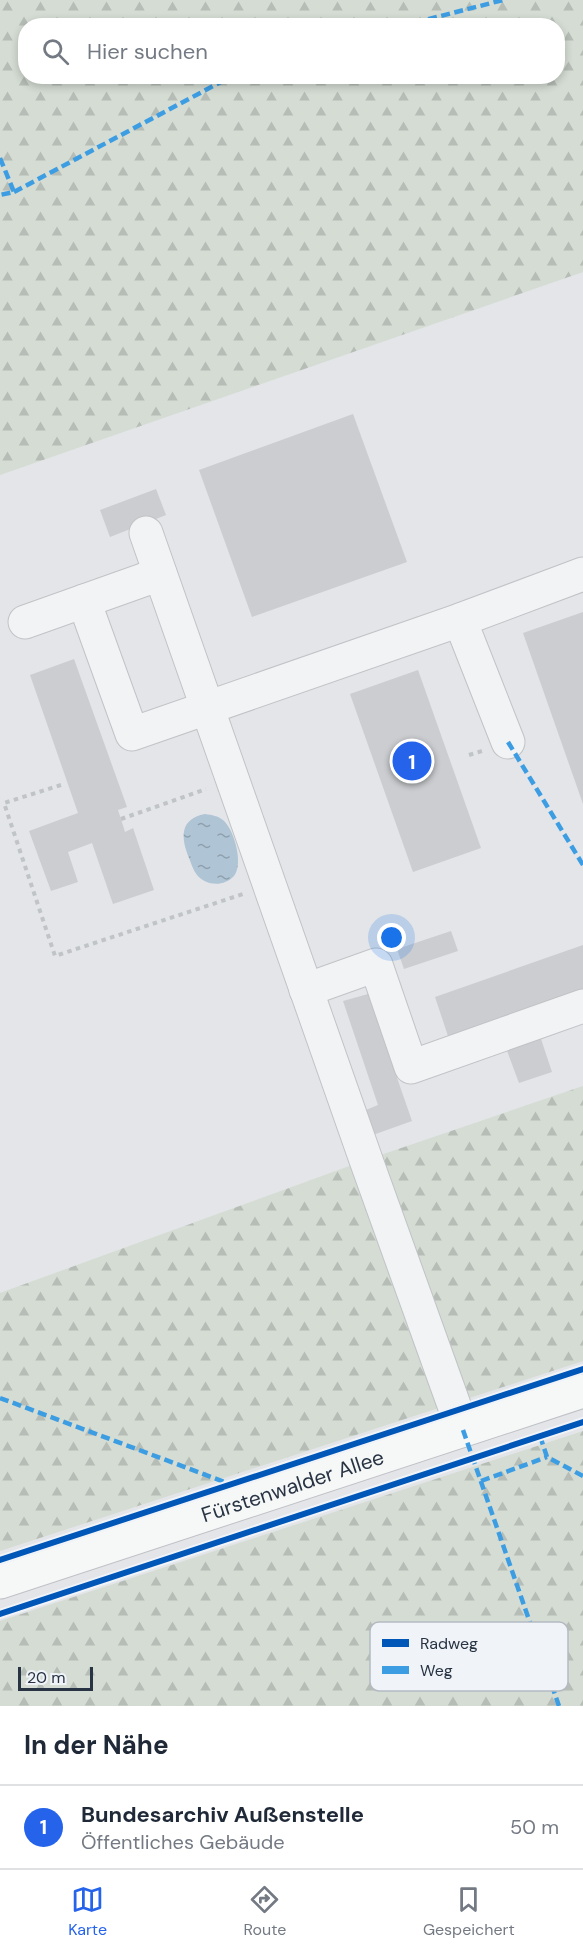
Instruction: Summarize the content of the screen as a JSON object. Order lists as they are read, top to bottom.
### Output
{
  "streets": {
    "main road": ["Fürstenwalder Allee"]
  },
  "legend": ["Radweg", "Weg"],
  "scale_bar": "20 m",
  "page": {
    "search": "Hier suchen",
    "pins": "1",
    "scale": "20 m",
    "heading": "In der Nähe",
    "list": [
      {
        "mark": "1",
        "name": "Bundesarchiv Außenstelle",
        "note": "Öffentliches Gebäude",
        "value": "50 m"
      }
    ],
    "nav": ["Karte", "Route", "Gespeichert"]
  }
}
